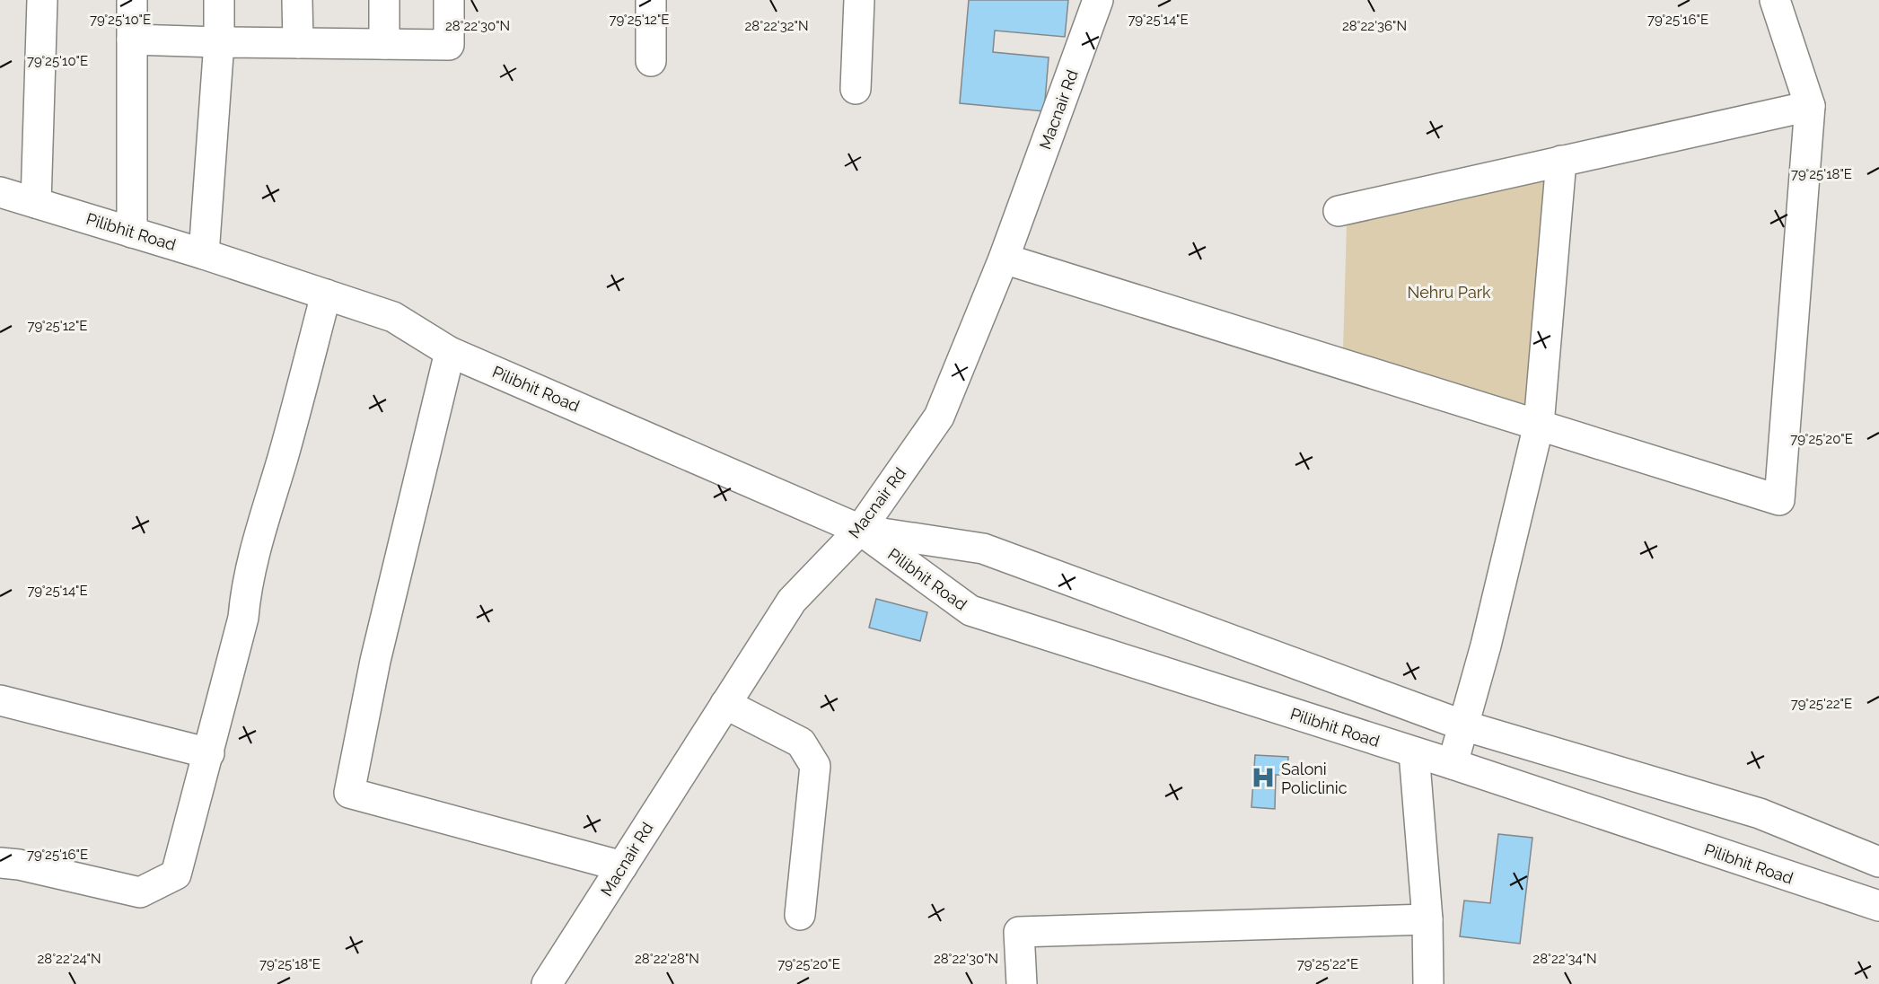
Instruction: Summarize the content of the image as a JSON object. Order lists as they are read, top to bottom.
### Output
{
  "streets": {
    "main road": ["Macnair Rd", "Pilibhit Road"]
  },
  "crossings": [
    ["Macnair Rd", "Pilibhit Road"]
  ],
  "parks": ["Nehru Park"],
  "places": {
    "hospital": ["Saloni Policlinic"]
  },
  "coordinates": [
    "79°25'10\"E",
    "79°25'12\"E",
    "79°25'14\"E",
    "79°25'16\"E",
    "28°22'30\"N",
    "28°22'32\"N",
    "28°22'36\"N",
    "79°25'18\"E",
    "79°25'20\"E",
    "79°25'22\"E",
    "28°22'24\"N",
    "28°22'28\"N",
    "28°22'34\"N"
  ]
}
